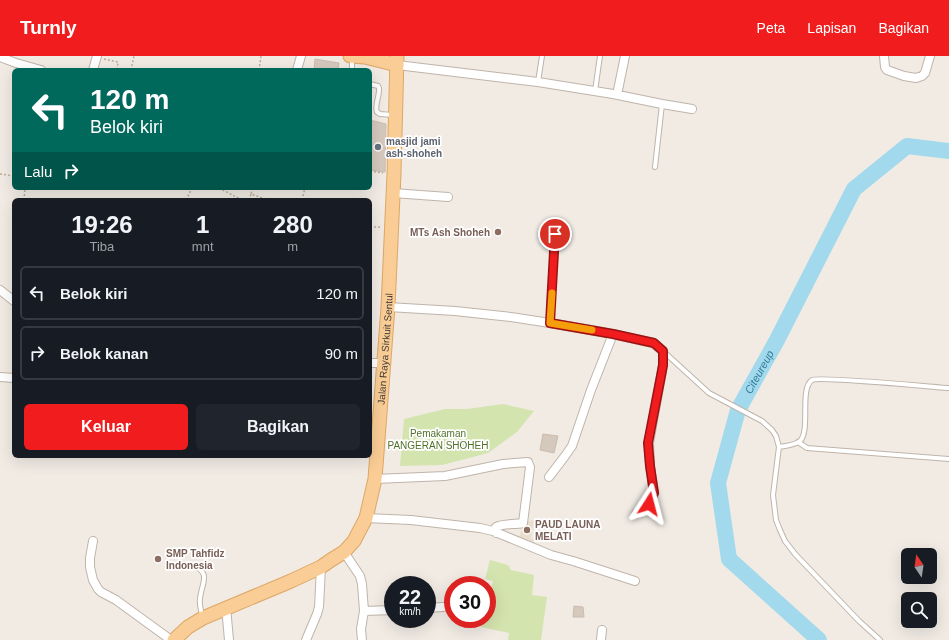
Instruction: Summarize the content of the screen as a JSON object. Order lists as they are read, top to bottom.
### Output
{
  "streets": {
    "main road": ["Jalan Raya Sirkuit Sentul"]
  },
  "water": ["Citeureup"],
  "parks": ["Pemakaman PANGERAN SHOHEH"],
  "places": [
    "masjid jami ash-shoheh",
    "MTs Ash Shoheh",
    "PAUD LAUNA MELATI",
    "SMP Tahfidz Indonesia"
  ],
  "north": "top",
  "page": {
    "header": "Turnly",
    "nav": ["Peta", "Lapisan", "Bagikan"],
    "turn": ["120 m", "Belok kiri"],
    "then": "Lalu",
    "eta": [
      "19:26",
      "Tiba",
      "1",
      "mnt",
      "280",
      "m"
    ],
    "list": [
      {
        "name": "Belok kiri",
        "value": "120 m"
      },
      {
        "name": "Belok kanan",
        "value": "90 m"
      }
    ],
    "buttons": ["Keluar", "Bagikan"],
    "speed": "22 km/h",
    "limit": "30"
  }
}
